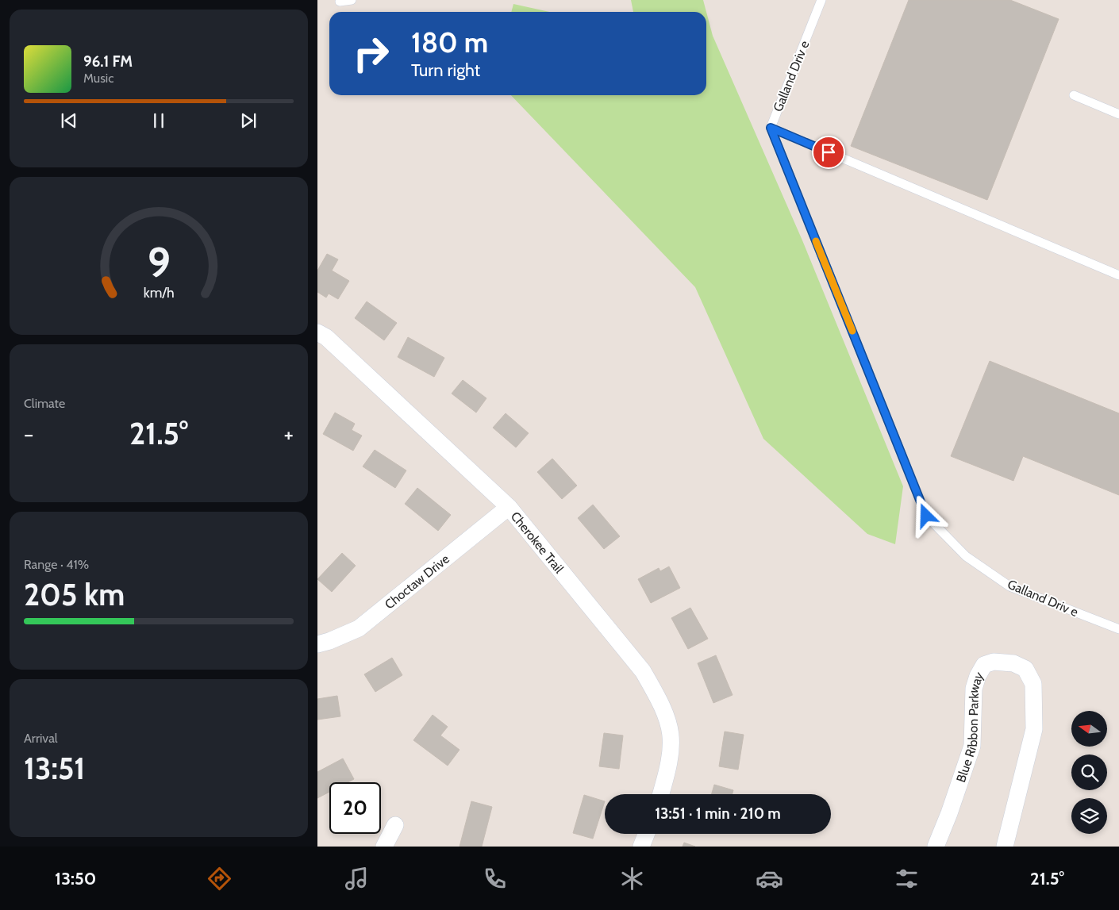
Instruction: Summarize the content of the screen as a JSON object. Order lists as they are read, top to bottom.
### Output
{
  "streets": {
    "street": ["Cherokee Trail", "Choctaw Drive", "Blue Ribbon Parkway"],
    "lane": ["Galland Driv e"]
  },
  "crossings": [
    ["Cherokee Trail", "Choctaw Drive"]
  ],
  "north": "left",
  "page": {
    "turn": ["180 m", "Turn right"],
    "song": ["96.1 FM", "Music"],
    "tile": [
      "Climate",
      ["Range · 41%", "205 km"],
      ["Arrival", "13:51"]
    ],
    "heat": ["−", "21.5°", "+"],
    "limit": "20",
    "trip": "13:51 · 1 min · 210 m",
    "tabs": ["13:50", "21.5°"],
    "gauge": ["9", "km/h"]
  }
}
